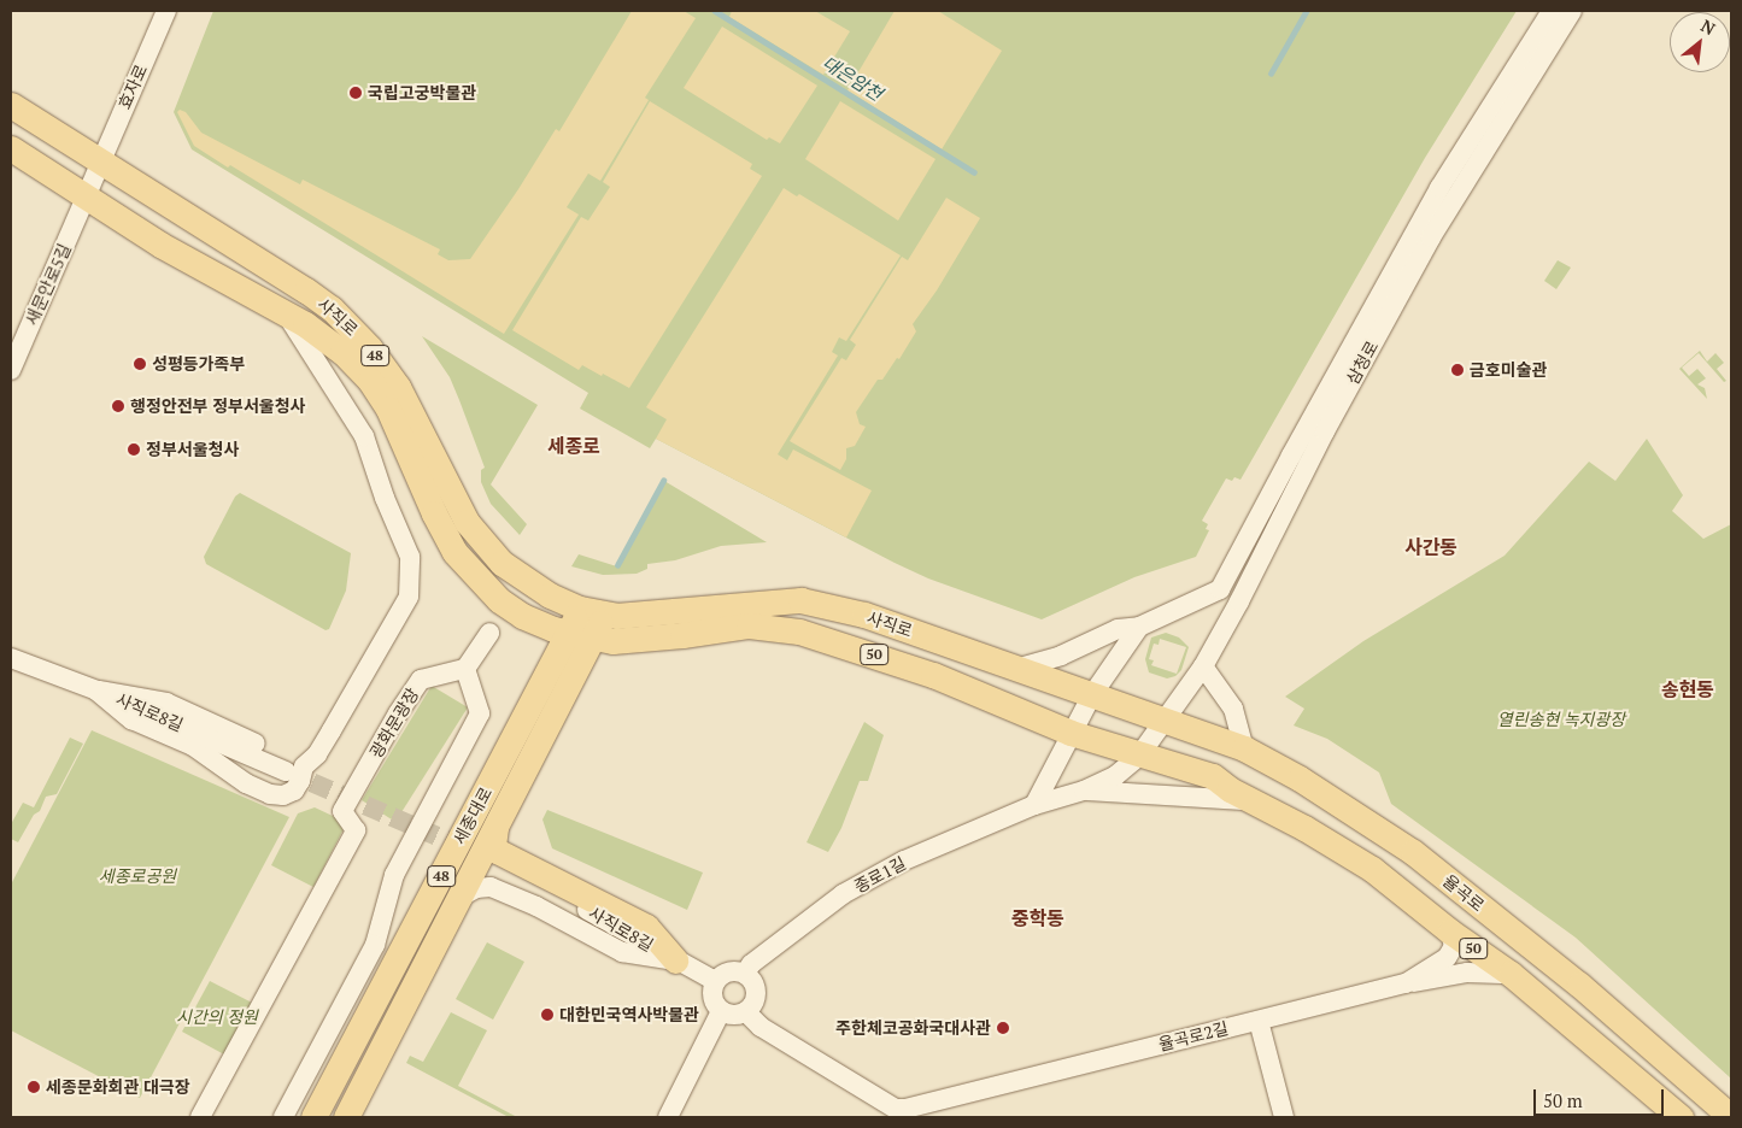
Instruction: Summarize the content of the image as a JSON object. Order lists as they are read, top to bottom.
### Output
{
  "streets": {
    "main road": [
      "사직로",
      "48",
      "50",
      "세종대로",
      "율곡로"
    ],
    "street": [
      "효자로",
      "새문안로5길",
      "삼청로",
      "사직로8길",
      "광화문광장",
      "종로1길",
      "율곡로2길"
    ]
  },
  "crossings": [
    ["효자로", "새문안로5길"],
    ["효자로", "사직로"],
    ["새문안로5길", "사직로"],
    ["사직로", "48"],
    ["사직로", "삼청로"],
    ["사직로", "50"],
    ["사직로", "세종대로"],
    ["사직로", "율곡로"],
    ["48", "세종대로"],
    ["삼청로", "50"],
    ["삼청로", "종로1길"],
    ["삼청로", "율곡로"],
    ["50", "세종대로"],
    ["50", "율곡로2길"],
    ["사직로8길", "종로1길"]
  ],
  "districts": [
    "세종로",
    "사간동",
    "송현동",
    "중학동"
  ],
  "water": ["대은암천"],
  "parks": ["열린송현 녹지광장", "세종로공원", "시간의 정원"],
  "places": [
    "국립고궁박물관",
    "성평등가족부",
    "금호미술관",
    "행정안전부 정부서울청사",
    "정부서울청사",
    "대한민국역사박물관",
    "주한체코공화국대사관",
    "세종문화회관 대극장"
  ],
  "scale_bar": "50 m",
  "north": "top right"
}
